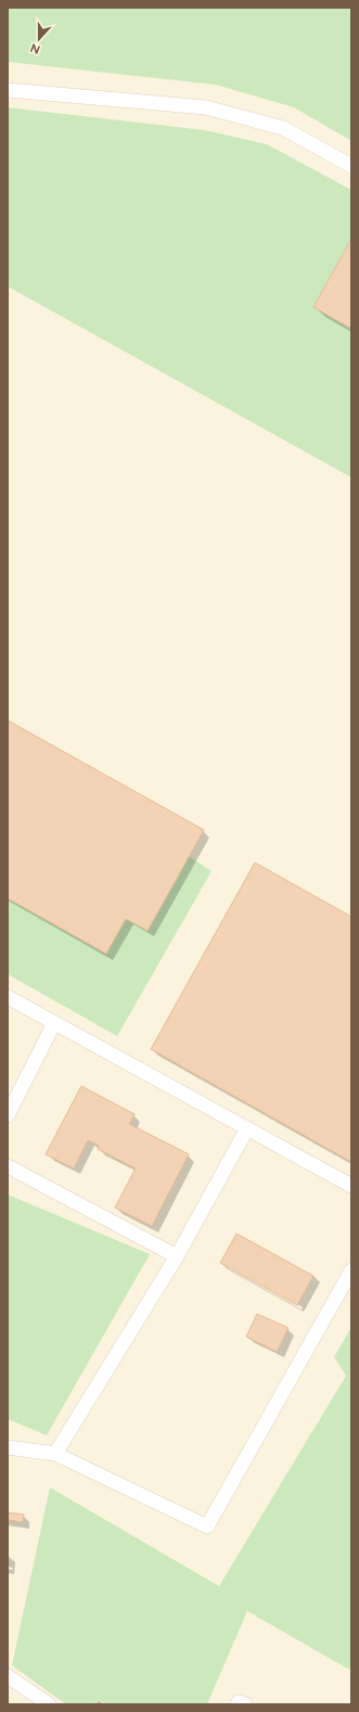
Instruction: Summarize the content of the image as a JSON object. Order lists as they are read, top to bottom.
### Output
{
  "north": "bottom"
}
